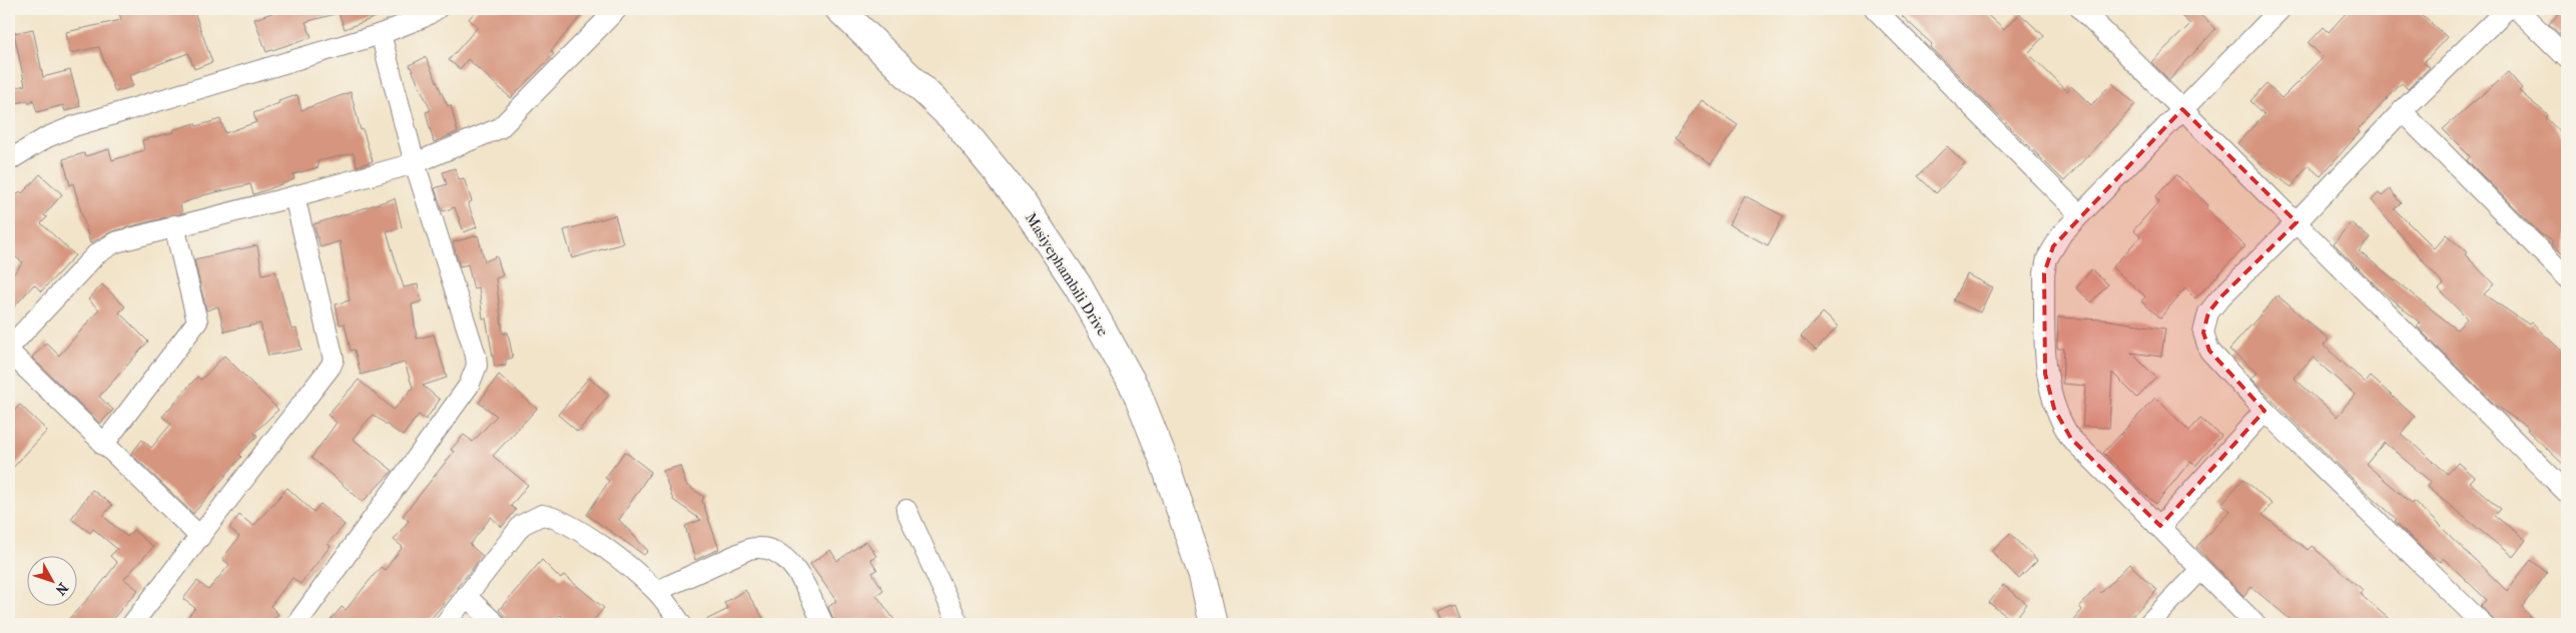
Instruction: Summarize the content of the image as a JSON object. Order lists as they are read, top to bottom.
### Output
{
  "streets": {
    "main road": ["Masiyephambili Drive"]
  },
  "north": "bottom right"
}
